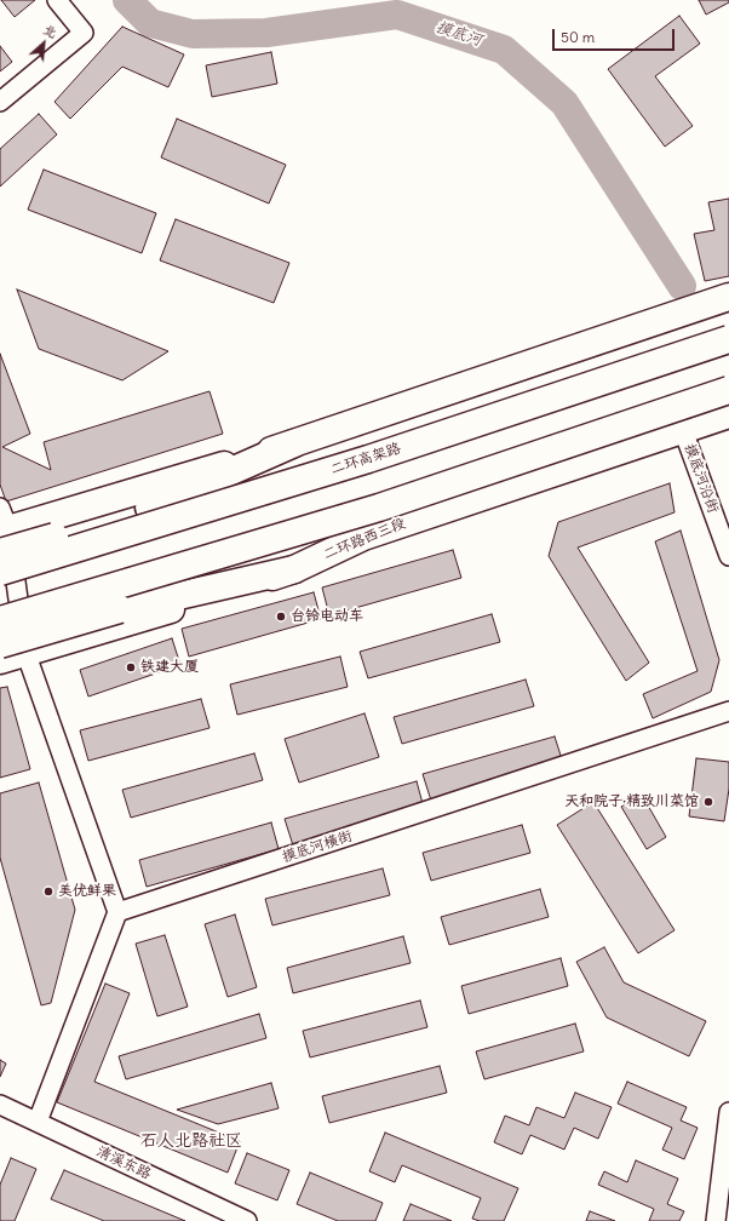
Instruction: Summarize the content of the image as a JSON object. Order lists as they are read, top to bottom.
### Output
{
  "streets": {
    "main road": ["二环高架路", "二环路西三段"],
    "street": ["摸底河沿街", "摸底河横街", "清溪东路"]
  },
  "crossings": [
    ["摸底河沿街", "二环路西三段"]
  ],
  "districts": ["石人北路社区"],
  "water": ["摸底河"],
  "places": [
    "台铃电动车",
    "铁建大厦",
    "天和院子·精致川菜馆",
    "美优鲜果"
  ],
  "scale_bar": "50 m",
  "north": "top right"
}
